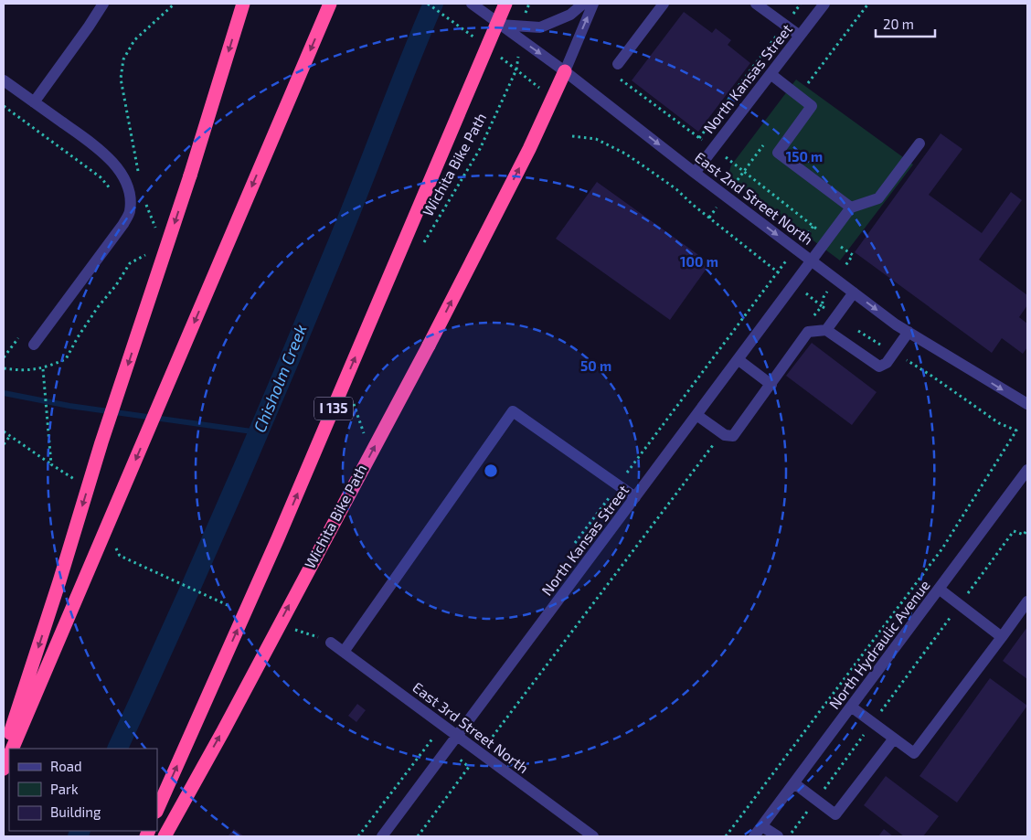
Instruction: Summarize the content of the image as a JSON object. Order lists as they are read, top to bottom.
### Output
{
  "streets": {
    "highway": ["I 135"],
    "street": [
      "North Kansas Street",
      "East 2nd Street North",
      "North Hydraulic Avenue",
      "East 3rd Street North"
    ],
    "path": ["Wichita Bike Path"]
  },
  "crossings": [
    ["North Kansas Street", "East 2nd Street North"],
    ["North Kansas Street", "East 3rd Street North"],
    ["Wichita Bike Path", "East 2nd Street North"]
  ],
  "one_way": ["East 2nd Street North"],
  "water": ["Chisholm Creek"],
  "legend": ["Road", "Park", "Building"],
  "scale_bar": "20 m",
  "rings": ["150 m", "100 m", "50 m"]
}
